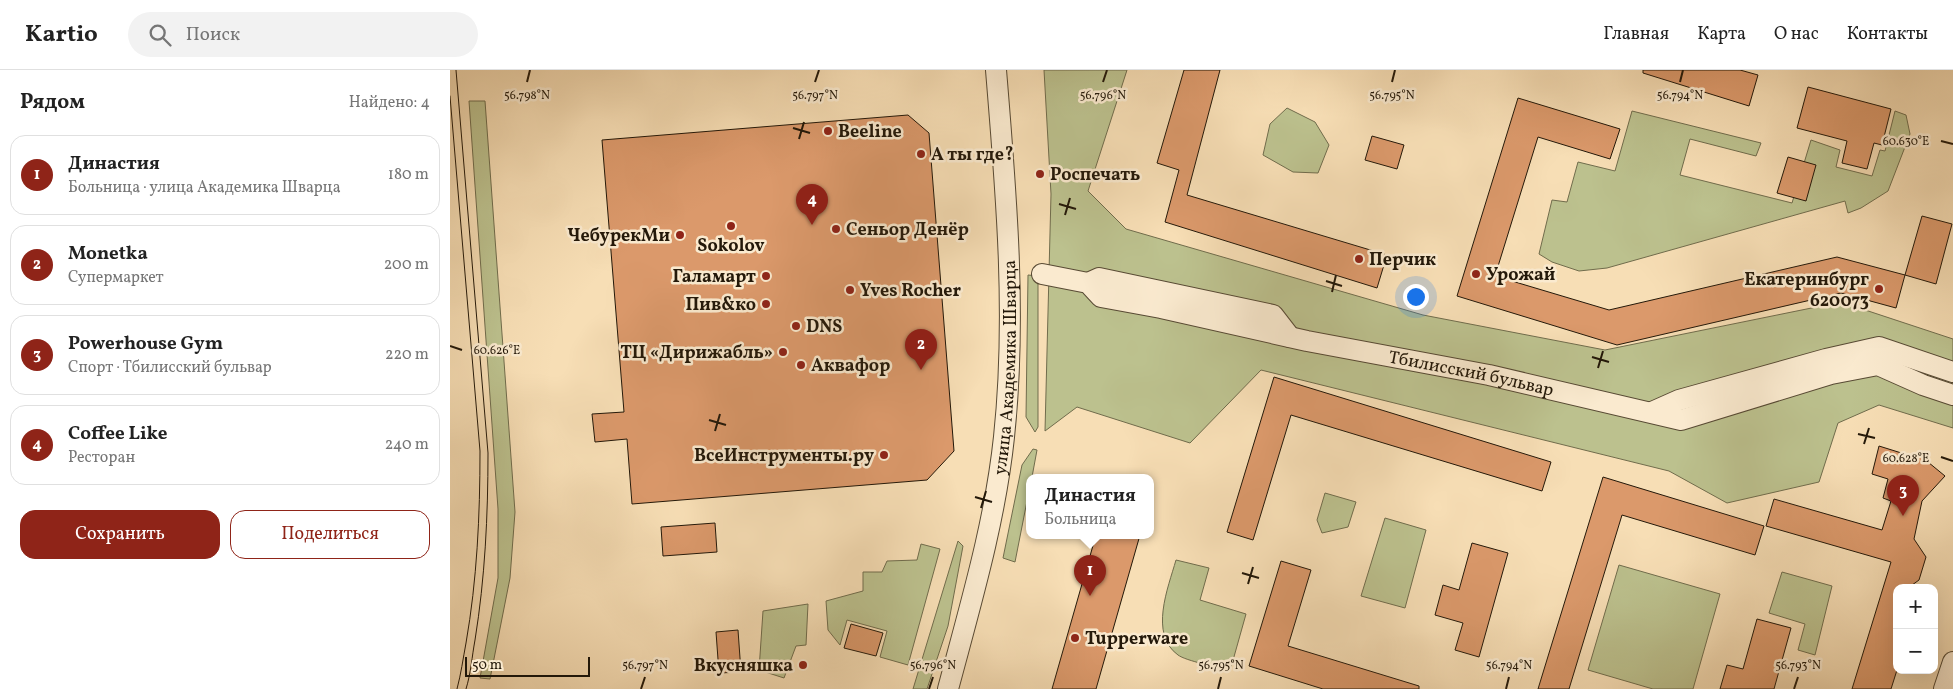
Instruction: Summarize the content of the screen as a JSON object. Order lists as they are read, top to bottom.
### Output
{
  "streets": {
    "street": ["улица Академика Шварца", "Тбилисский бульвар"]
  },
  "places": [
    "Beeline",
    "А ты где?",
    "Роспечать",
    "Sokolov",
    "Сеньор Денёр",
    "ЧебурекМи",
    "Перчик",
    "Урожай",
    "Галамарт",
    "Екатеринбург 620073",
    "Yves Rocher",
    "Пив&ко",
    "DNS",
    "ТЦ «Дирижабль»",
    "Аквафор",
    "ВсеИнструменты.ру",
    "Tupperware",
    "Вкусняшка"
  ],
  "scale_bar": "50 m",
  "page": {
    "header": "Kartio",
    "search": "Поиск",
    "nav": [
      "Главная",
      "Карта",
      "О нас",
      "Контакты"
    ],
    "heading": ["Рядом", "Найдено: 4"],
    "list": [
      {
        "mark": "1",
        "name": "Династия",
        "note": "Больница · улица Академика Шварца",
        "value": "180 m"
      },
      {
        "mark": "2",
        "name": "Monetka",
        "note": "Супермаркет",
        "value": "200 m"
      },
      {
        "mark": "3",
        "name": "Powerhouse Gym",
        "note": "Спорт · Тбилисский бульвар",
        "value": "220 m"
      },
      {
        "mark": "4",
        "name": "Coffee Like",
        "note": "Ресторан",
        "value": "240 m"
      }
    ],
    "pins": [
      "4",
      "2",
      "3",
      "1"
    ],
    "popup": ["Династия", "Больница"],
    "buttons": ["Сохранить", "Поделиться"],
    "map_buttons": ["+", "−"],
    "scale": "50 m"
  },
  "coordinates": [
    "56.798°N",
    "56.797°N",
    "56.796°N",
    "56.795°N",
    "56.794°N",
    "60.630°E",
    "60.626°E",
    "60.628°E",
    "56.793°N"
  ]
}
